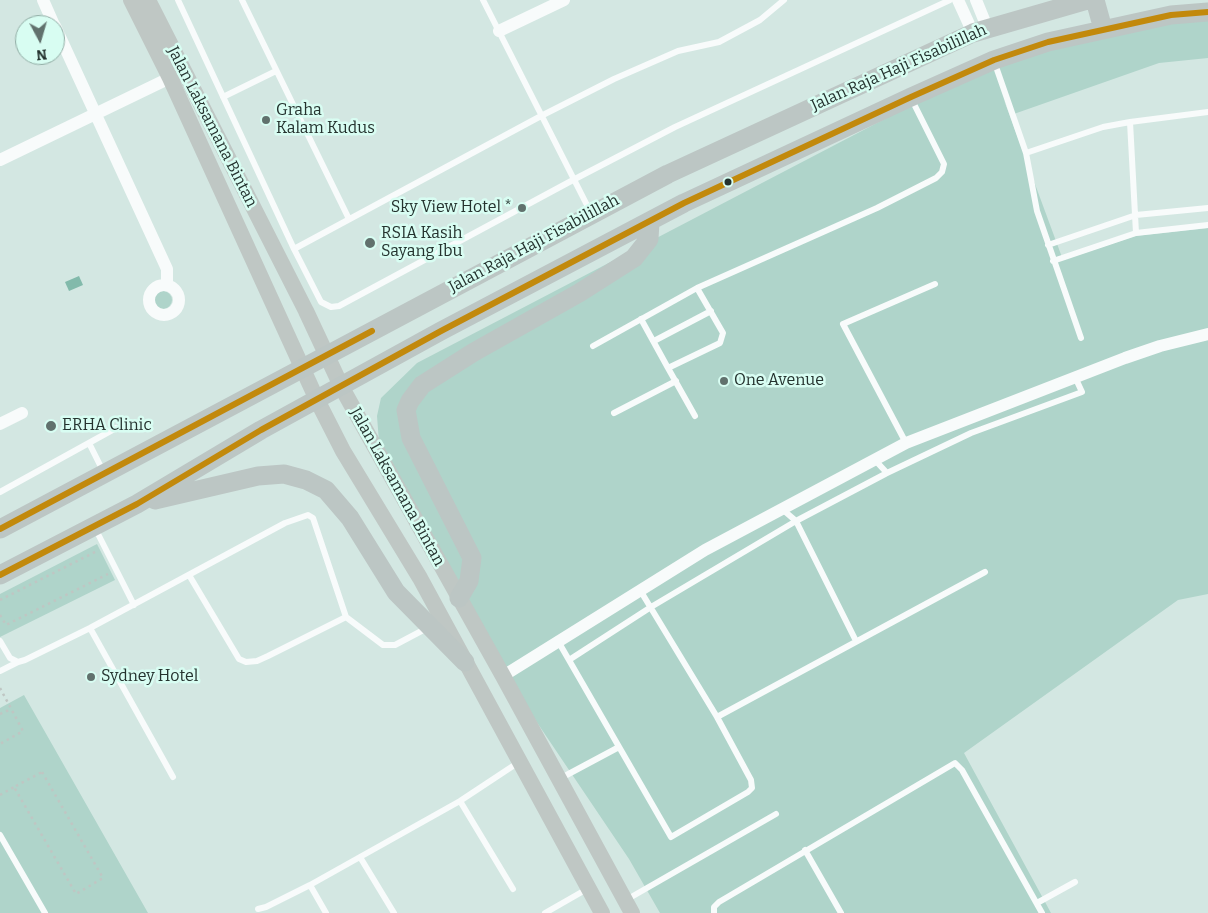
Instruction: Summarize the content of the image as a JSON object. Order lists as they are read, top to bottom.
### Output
{
  "streets": {
    "main road": ["Jalan Raja Haji Fisabilillah", "Jalan Laksamana Bintan"]
  },
  "crossings": [
    ["Jalan Raja Haji Fisabilillah", "Jalan Laksamana Bintan"]
  ],
  "places": [
    "Graha Kalam Kudus",
    "Sky View Hotel *",
    "RSIA Kasih Sayang Ibu",
    "One Avenue",
    "ERHA Clinic",
    "Sydney Hotel"
  ],
  "north": "bottom"
}
